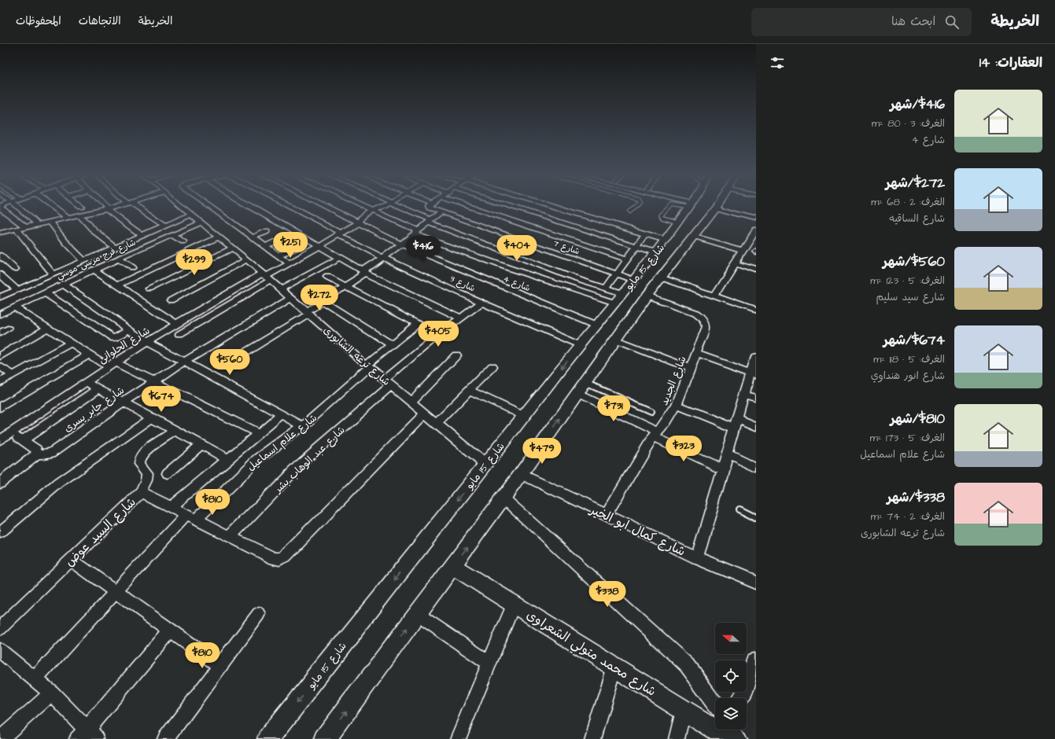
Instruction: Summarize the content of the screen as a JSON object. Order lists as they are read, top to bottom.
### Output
{
  "streets": {
    "main road": ["شارع 15 مايو", "شارع محمد متولي الشعراوى"],
    "street": [
      "شارع 7",
      "شارع فرج مرسى موسي",
      "شارع 3",
      "شارع 4",
      "شارع الحلوانى",
      "شارع ترعه الشابورى",
      "شارع الجديد",
      "شارع جابر يسرى",
      "شارع علام اسماعيل",
      "شارع عبد الوهاب بشر",
      "شارع كمال ابو الخير",
      "شارع السيد عوض"
    ]
  },
  "crossings": [
    ["شارع 7", "شارع 15 مايو"],
    ["شارع فرج مرسى موسي", "شارع ترعه الشابورى"],
    ["شارع 15 مايو", "شارع 3"],
    ["شارع 15 مايو", "شارع 4"],
    ["شارع 15 مايو", "شارع ترعه الشابورى"],
    ["شارع 15 مايو", "شارع الجديد"],
    ["شارع 15 مايو", "شارع كمال ابو الخير"],
    ["شارع 15 مايو", "شارع محمد متولي الشعراوى"],
    ["شارع 3", "شارع عبد الوهاب بشر"],
    ["شارع الحلوانى", "شارع ترعه الشابورى"],
    ["شارع ترعه الشابورى", "شارع جابر يسرى"],
    ["شارع ترعه الشابورى", "شارع علام اسماعيل"],
    ["شارع ترعه الشابورى", "شارع عبد الوهاب بشر"],
    ["شارع الجديد", "شارع كمال ابو الخير"]
  ],
  "north": "left",
  "page": {
    "header": "الخريطة",
    "search": "ابحث هنا",
    "nav": ["الخريطة", "الاتجاهات", "المحفوظات"],
    "heading": "العقارات: 14",
    "list": [
      {
        "name": "$416/شهر",
        "note": "الغرف: 3 · 80 m² · شارع 4"
      },
      {
        "name": "$272/شهر",
        "note": "الغرف: 2 · 68 m² · شارع الساقيه"
      },
      {
        "name": "$560/شهر",
        "note": "الغرف: 5 · 123 m² · شارع سيد سليم"
      },
      {
        "name": "$674/شهر",
        "note": "الغرف: 5 · 118 m² · شارع انور هنداوي"
      },
      {
        "name": "$810/شهر",
        "note": "الغرف: 5 · 173 m² · شارع علام اسماعيل"
      },
      {
        "name": "$338/شهر",
        "note": "الغرف: 2 · 74 m² · شارع ترعه الشابورى"
      }
    ],
    "price": [
      "$251",
      "$404",
      "$416",
      "$299",
      "$272",
      "$405",
      "$560",
      "$674",
      "$731",
      "$323",
      "$479",
      "$810",
      "$338",
      "$810"
    ]
  }
}
